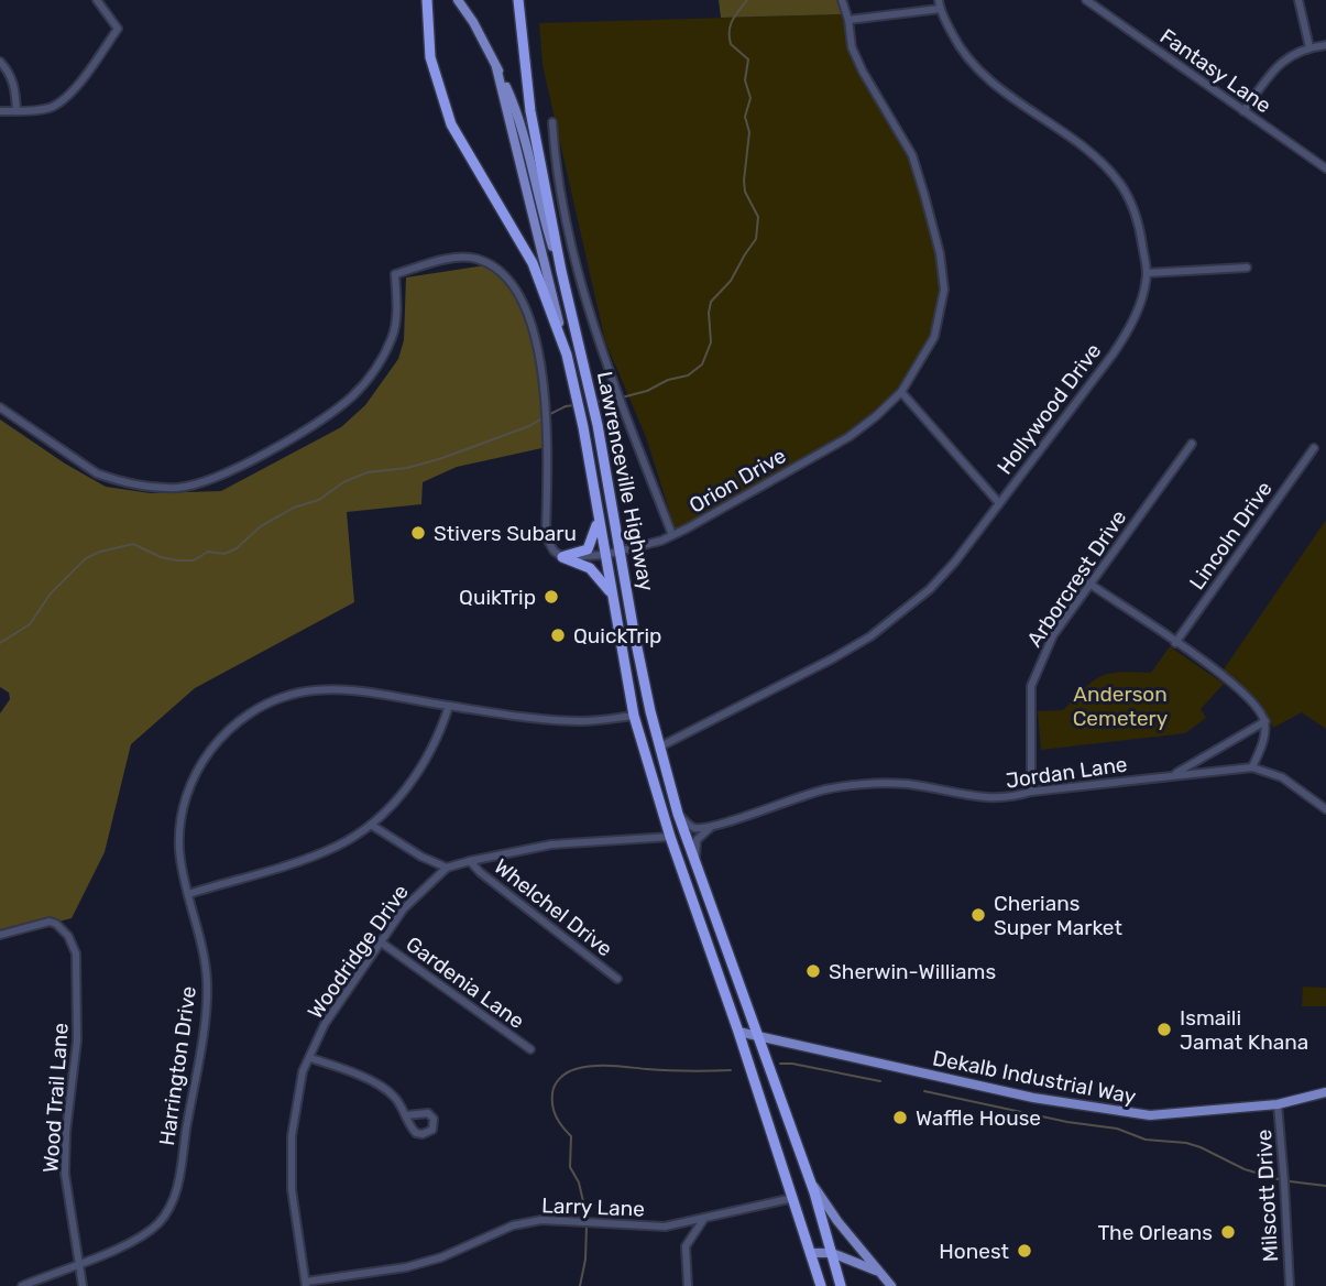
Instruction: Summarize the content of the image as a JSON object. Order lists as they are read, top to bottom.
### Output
{
  "streets": {
    "highway": ["Lawrenceville Highway"],
    "main road": ["Dekalb Industrial Way"],
    "street": [
      "Fantasy Lane",
      "Hollywood Drive",
      "Orion Drive",
      "Lincoln Drive",
      "Arborcrest Drive",
      "Jordan Lane",
      "Whelchel Drive",
      "Woodridge Drive",
      "Gardenia Lane",
      "Harrington Drive",
      "Wood Trail Lane",
      "Milscott Drive",
      "Larry Lane"
    ]
  },
  "crossings": [
    ["Hollywood Drive", "Lawrenceville Highway"],
    ["Orion Drive", "Lawrenceville Highway"],
    ["Lawrenceville Highway", "Woodridge Drive"],
    ["Lawrenceville Highway", "Harrington Drive"],
    ["Lawrenceville Highway", "Dekalb Industrial Way"],
    ["Lawrenceville Highway", "Larry Lane"],
    ["Arborcrest Drive", "Jordan Lane"],
    ["Whelchel Drive", "Woodridge Drive"],
    ["Woodridge Drive", "Gardenia Lane"],
    ["Woodridge Drive", "Larry Lane"],
    ["Harrington Drive", "Wood Trail Lane"],
    ["Dekalb Industrial Way", "Milscott Drive"]
  ],
  "parks": ["Anderson Cemetery"],
  "places": [
    "Stivers Subaru",
    "QuikTrip",
    "QuickTrip",
    "Cherians Super Market",
    "Sherwin-Williams",
    "Ismaili Jamat Khana",
    "Waffle House",
    "The Orleans",
    "Honest"
  ]
}
